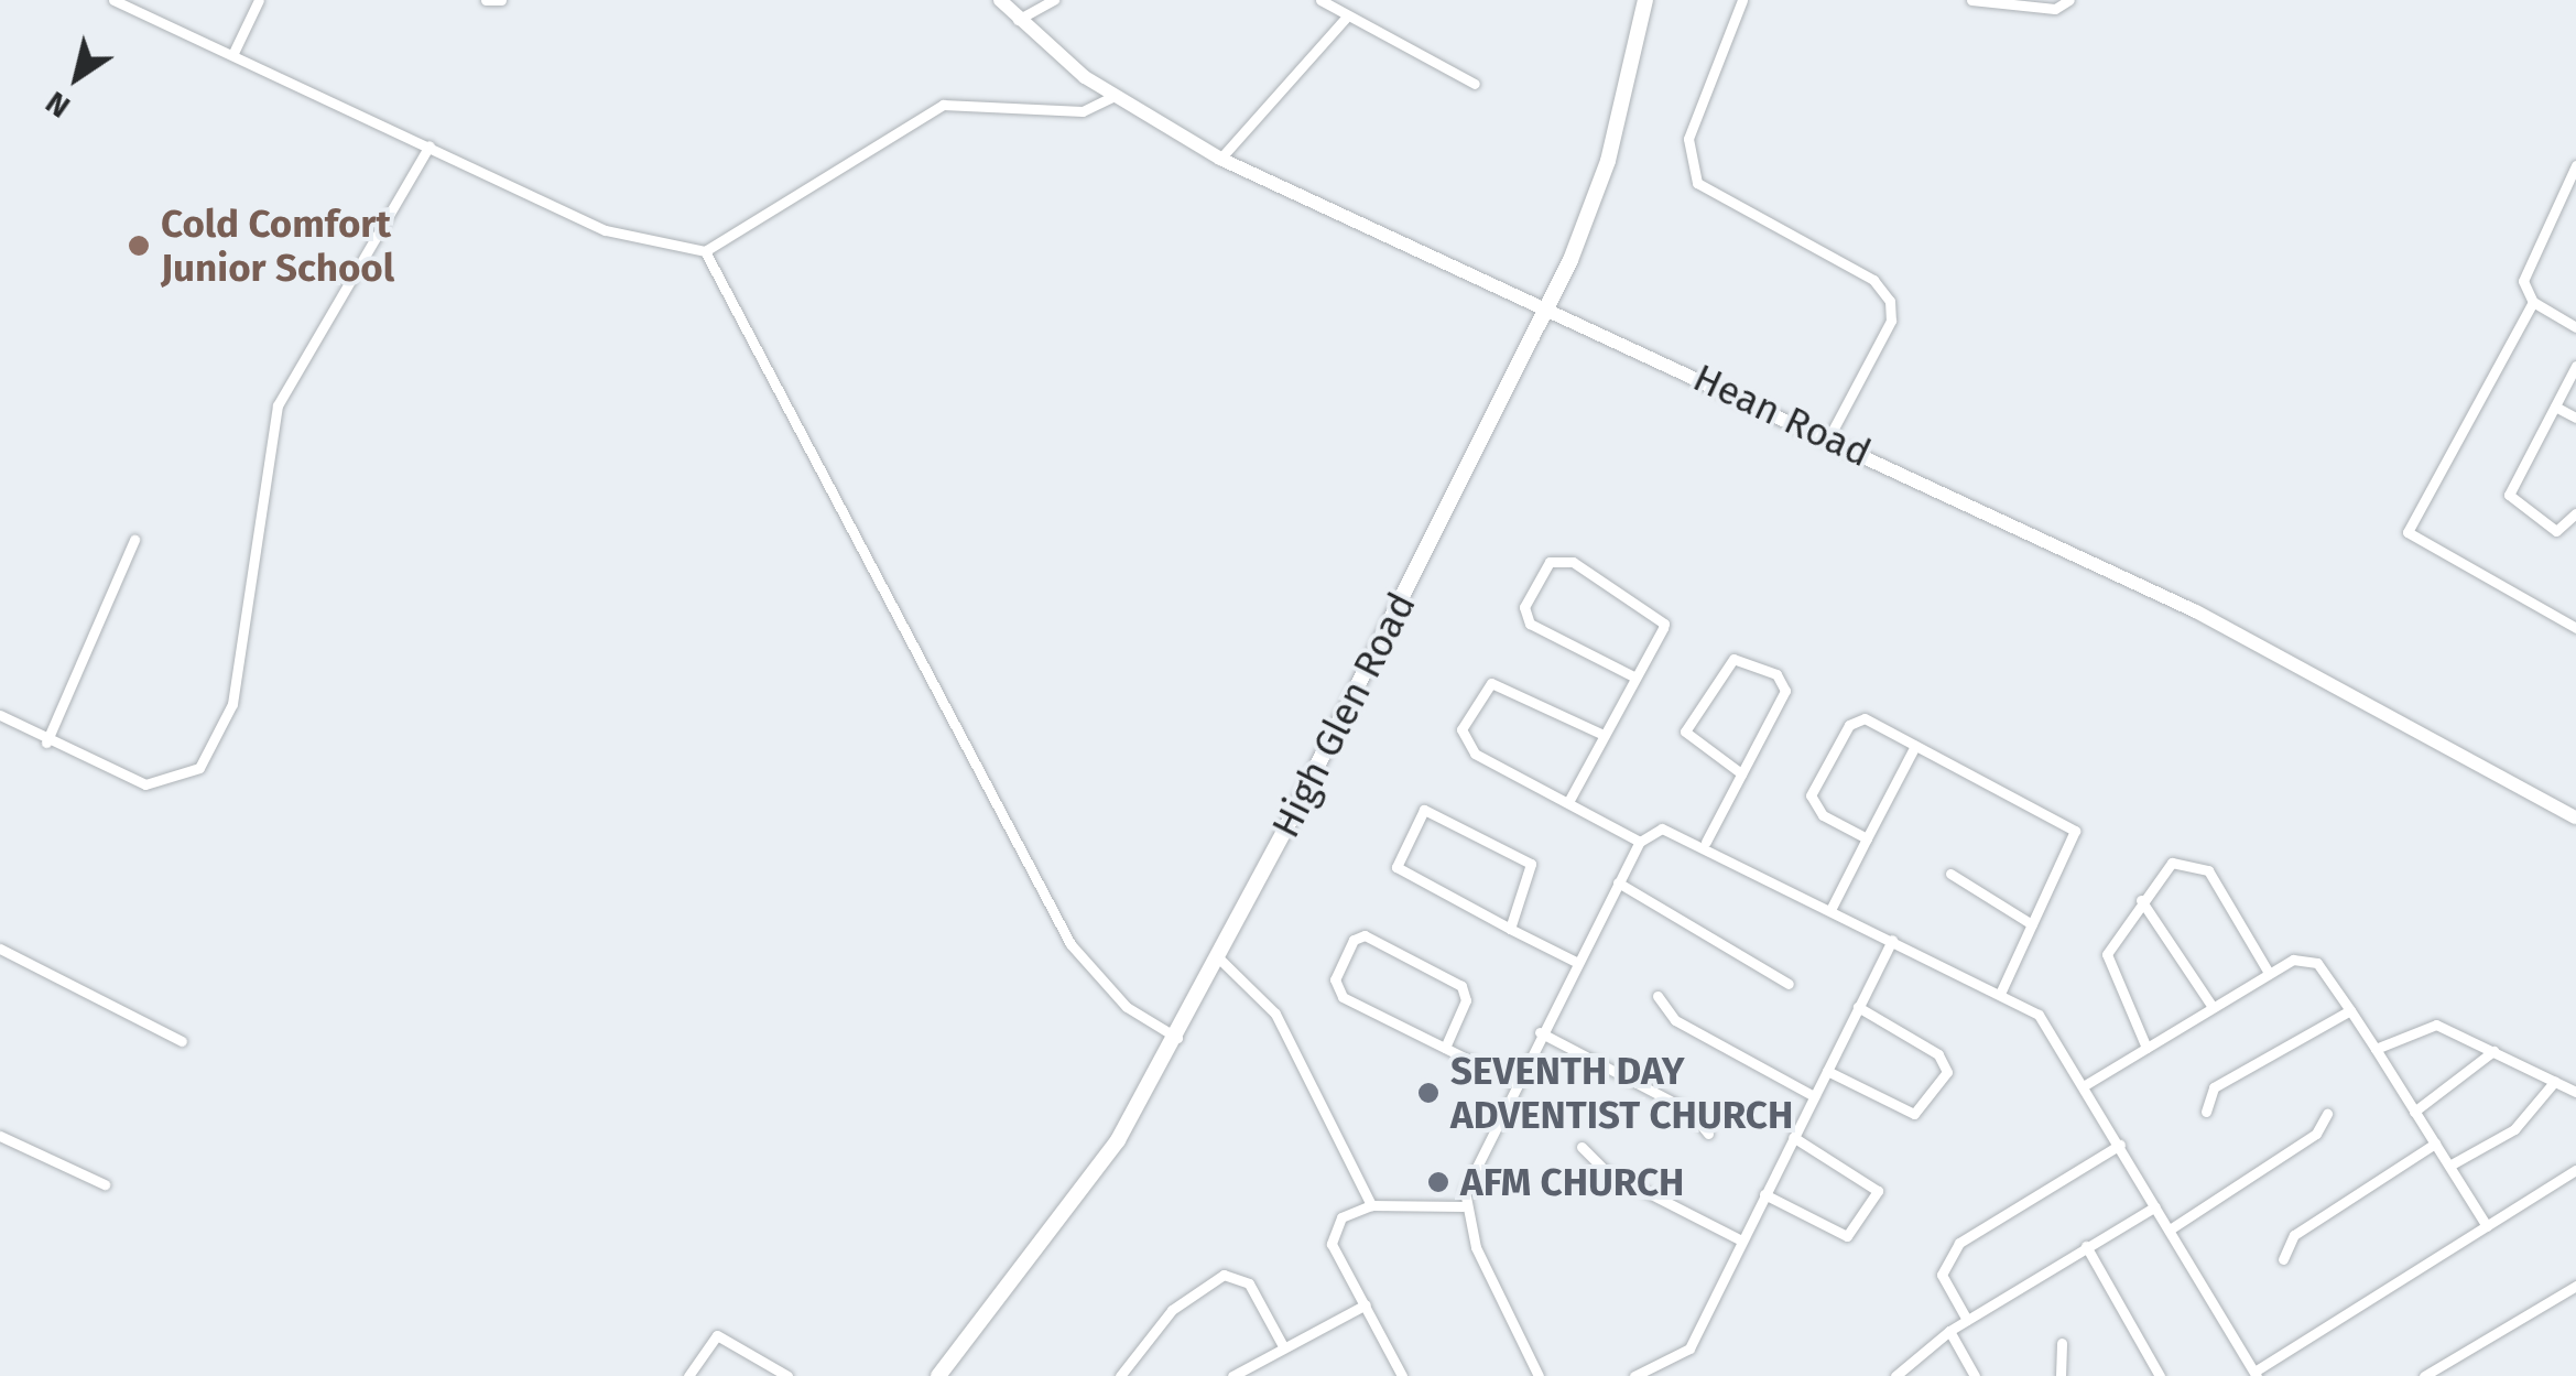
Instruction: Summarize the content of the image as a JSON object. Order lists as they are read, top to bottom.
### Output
{
  "streets": {
    "main road": ["High Glen Road"],
    "street": ["Hean Road"]
  },
  "crossings": [
    ["Hean Road", "High Glen Road"]
  ],
  "places": ["Cold Comfort Junior School", "SEVENTH DAY ADVENTIST CHURCH", "AFM CHURCH"],
  "north": "bottom left"
}
